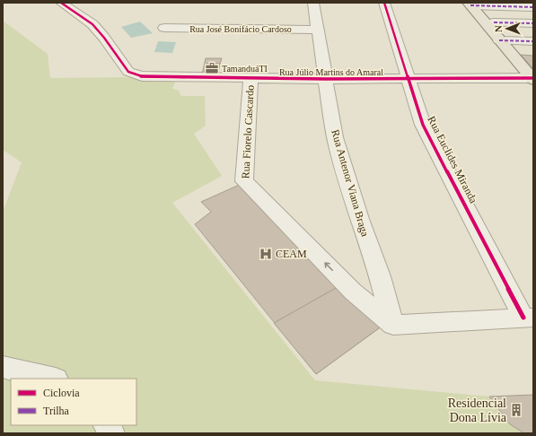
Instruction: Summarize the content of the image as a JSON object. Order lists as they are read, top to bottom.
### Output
{
  "streets": {
    "street": [
      "Rua José Bonifácio Cardoso",
      "Rua Júlio Martins do Amaral",
      "Rua Fiorelo Cascardo",
      "Rua Euclides Miranda",
      "Rua Antenor Viana Braga"
    ]
  },
  "crossings": [
    ["Rua José Bonifácio Cardoso", "Rua Antenor Viana Braga"],
    ["Rua Júlio Martins do Amaral", "Rua Fiorelo Cascardo"],
    ["Rua Júlio Martins do Amaral", "Rua Euclides Miranda"],
    ["Rua Júlio Martins do Amaral", "Rua Antenor Viana Braga"],
    ["Rua Fiorelo Cascardo", "Rua Antenor Viana Braga"]
  ],
  "one_way": ["Rua Fiorelo Cascardo"],
  "places": {
    "office": ["TamanduáTI"],
    "hospital": ["CEAM"],
    "building": ["Residencial Dona Lívia"]
  },
  "legend": ["Ciclovia", "Trilha"],
  "north": "left"
}
